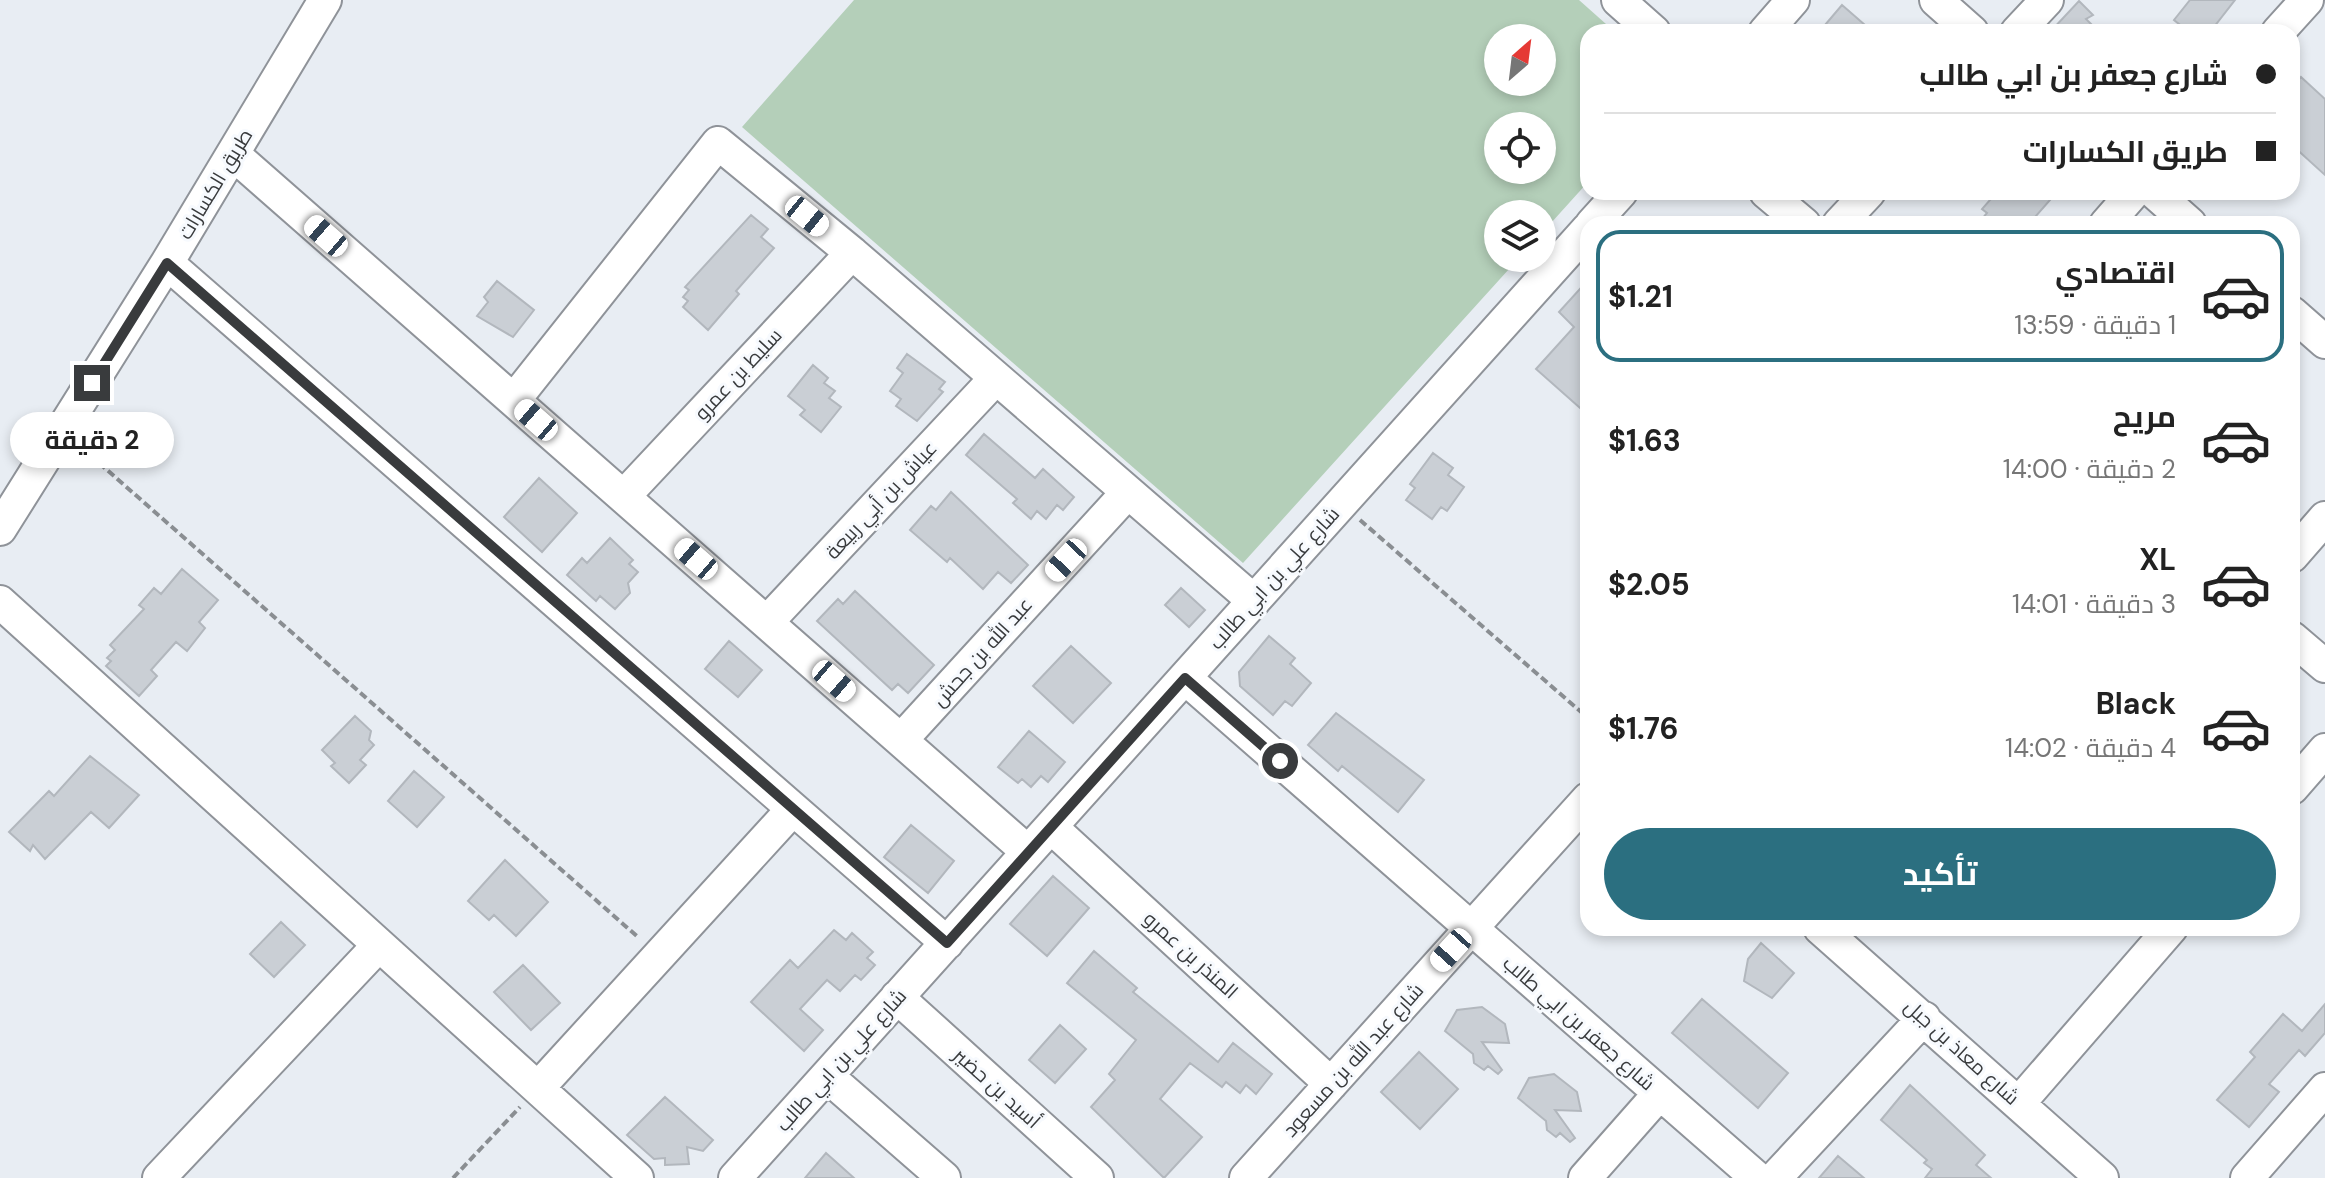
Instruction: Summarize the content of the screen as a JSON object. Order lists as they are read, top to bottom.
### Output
{
  "streets": {
    "street": [
      "طريق الكسارات",
      "سليط بن عمرو",
      "عياش بن أبي ربيعة",
      "شارع علي بن ابي طالب",
      "عبد الله بن جحش",
      "المنذر بن عمرو",
      "شارع جعفر بن ابي طالب",
      "شارع معاذ بن جبل",
      "شارع عبد الله بن مسعود",
      "أسيد بن حضير"
    ]
  },
  "crossings": [
    ["شارع علي بن ابي طالب", "المنذر بن عمرو"],
    ["شارع علي بن ابي طالب", "شارع جعفر بن ابي طالب"],
    ["شارع علي بن ابي طالب", "أسيد بن حضير"],
    ["المنذر بن عمرو", "شارع عبد الله بن مسعود"],
    ["شارع جعفر بن ابي طالب", "شارع عبد الله بن مسعود"]
  ],
  "north": "top right",
  "page": {
    "banner": ["شارع جعفر بن ابي طالب", "طريق الكسارات"],
    "list": [
      {
        "name": "اقتصادي",
        "note": "1 دقيقة · 13:59",
        "value": "$1.21"
      },
      {
        "name": "مريح",
        "note": "2 دقيقة · 14:00",
        "value": "$1.63"
      },
      {
        "name": "XL",
        "note": "3 دقيقة · 14:01",
        "value": "$2.05"
      },
      {
        "name": "Black",
        "note": "4 دقيقة · 14:02",
        "value": "$1.76"
      }
    ],
    "bubble": "2 دقيقة",
    "buttons": "تأكيد"
  }
}
